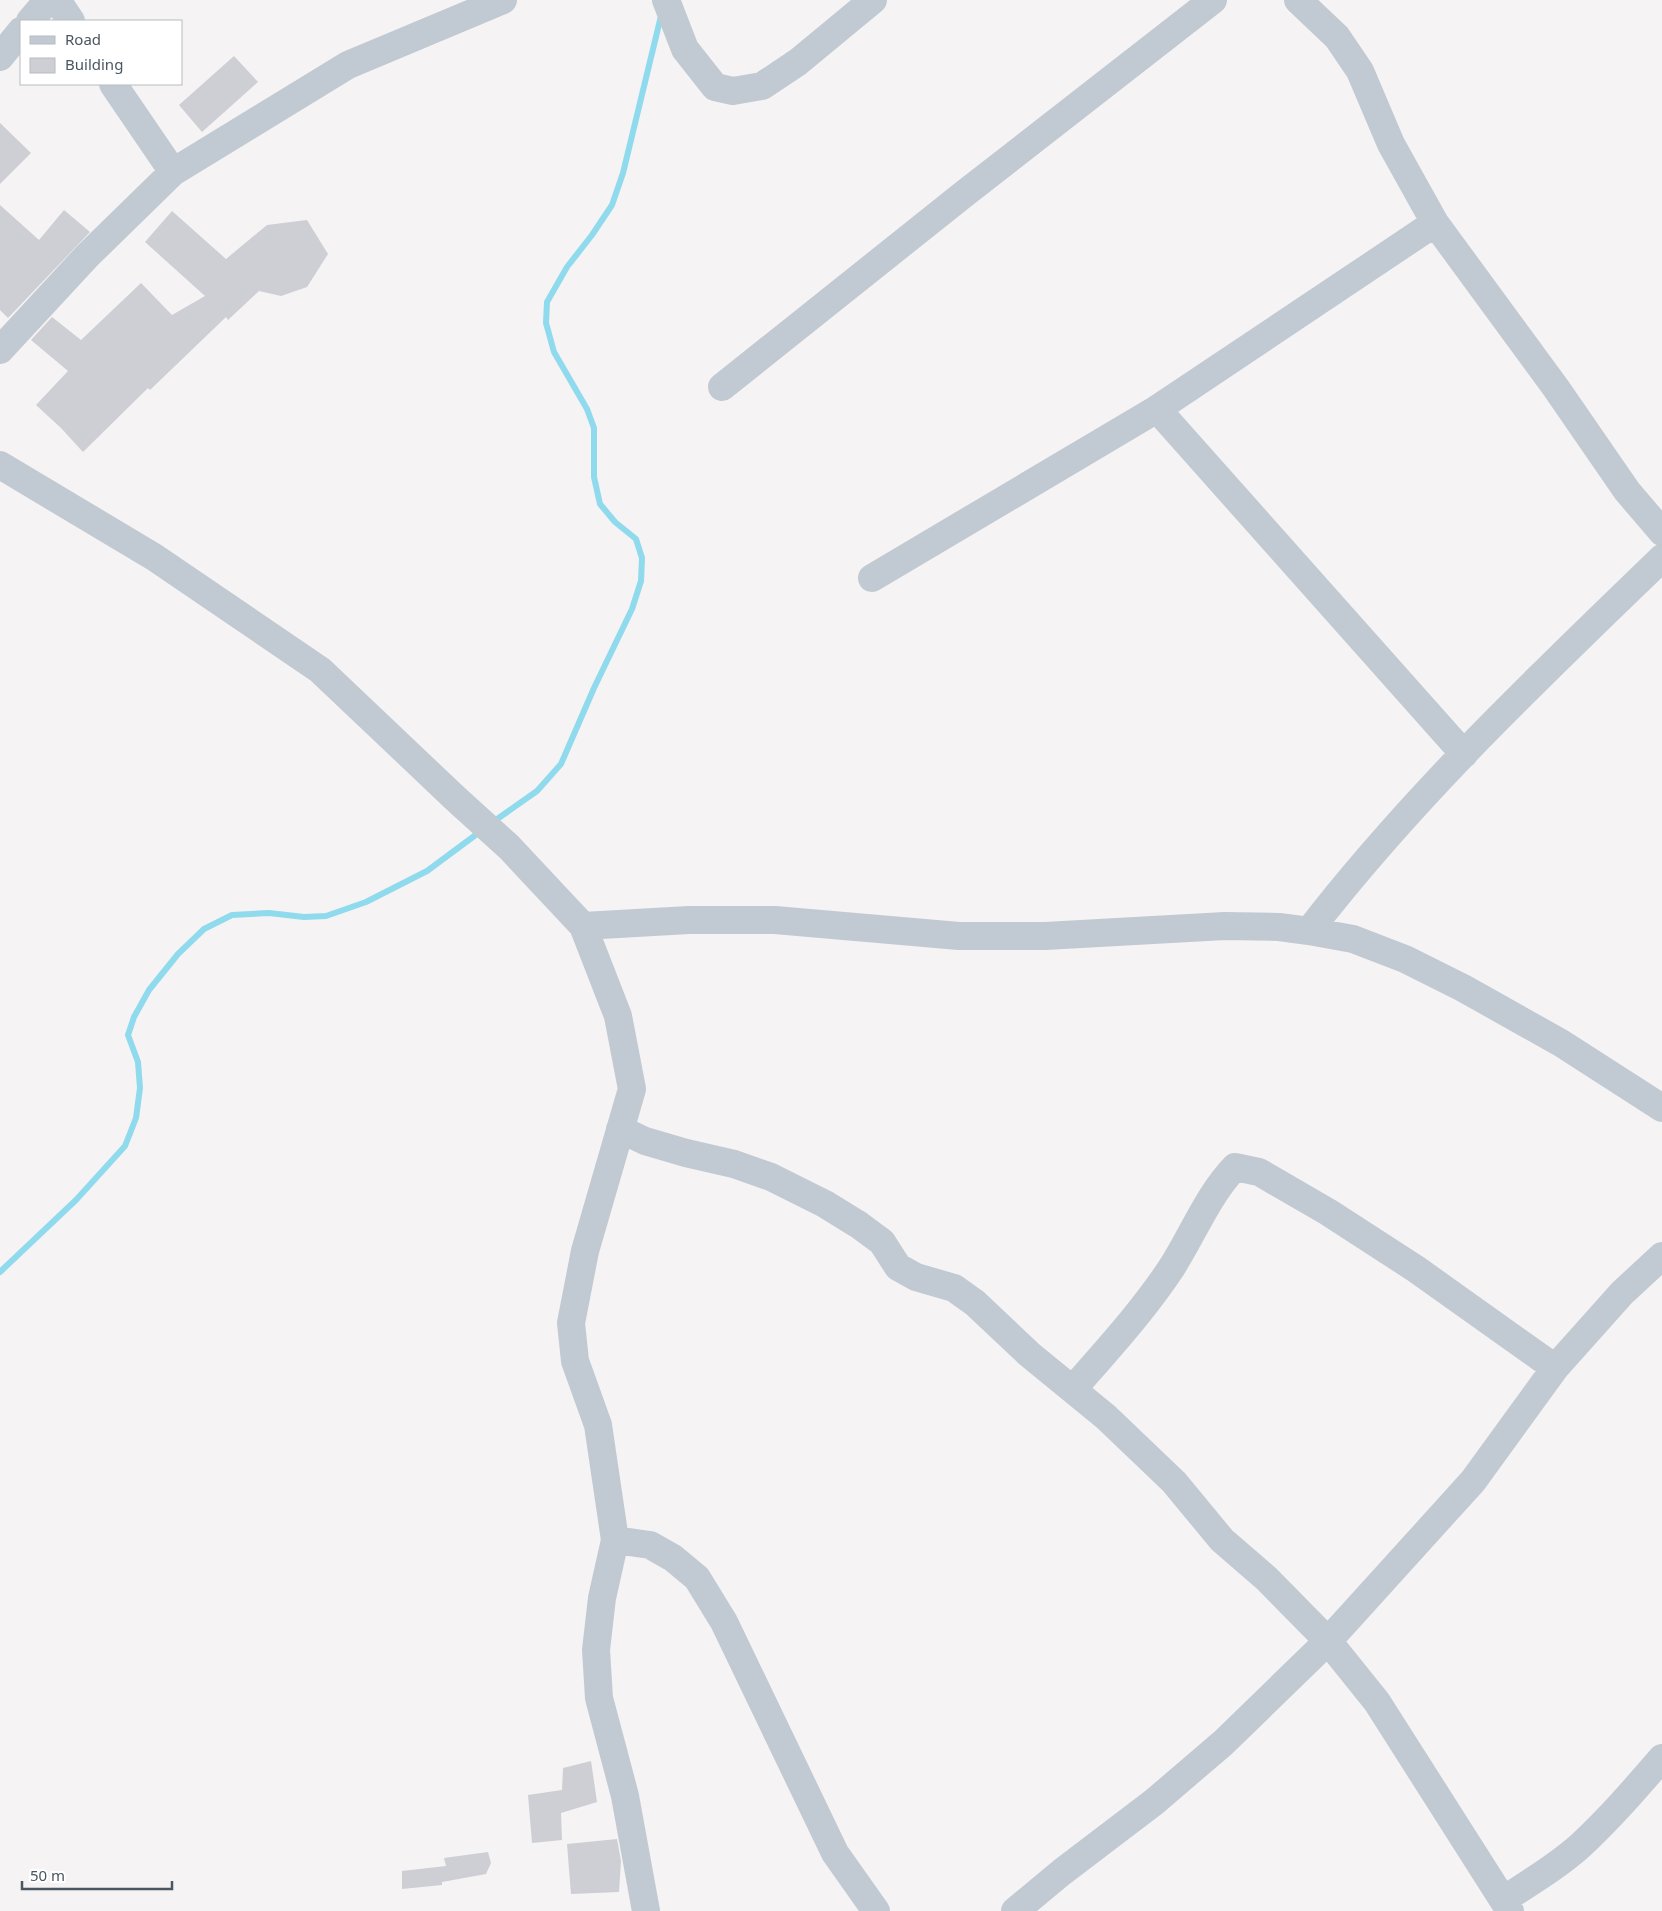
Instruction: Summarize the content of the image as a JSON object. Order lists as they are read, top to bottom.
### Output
{
  "legend": ["Road", "Building"],
  "scale_bar": "50 m"
}
